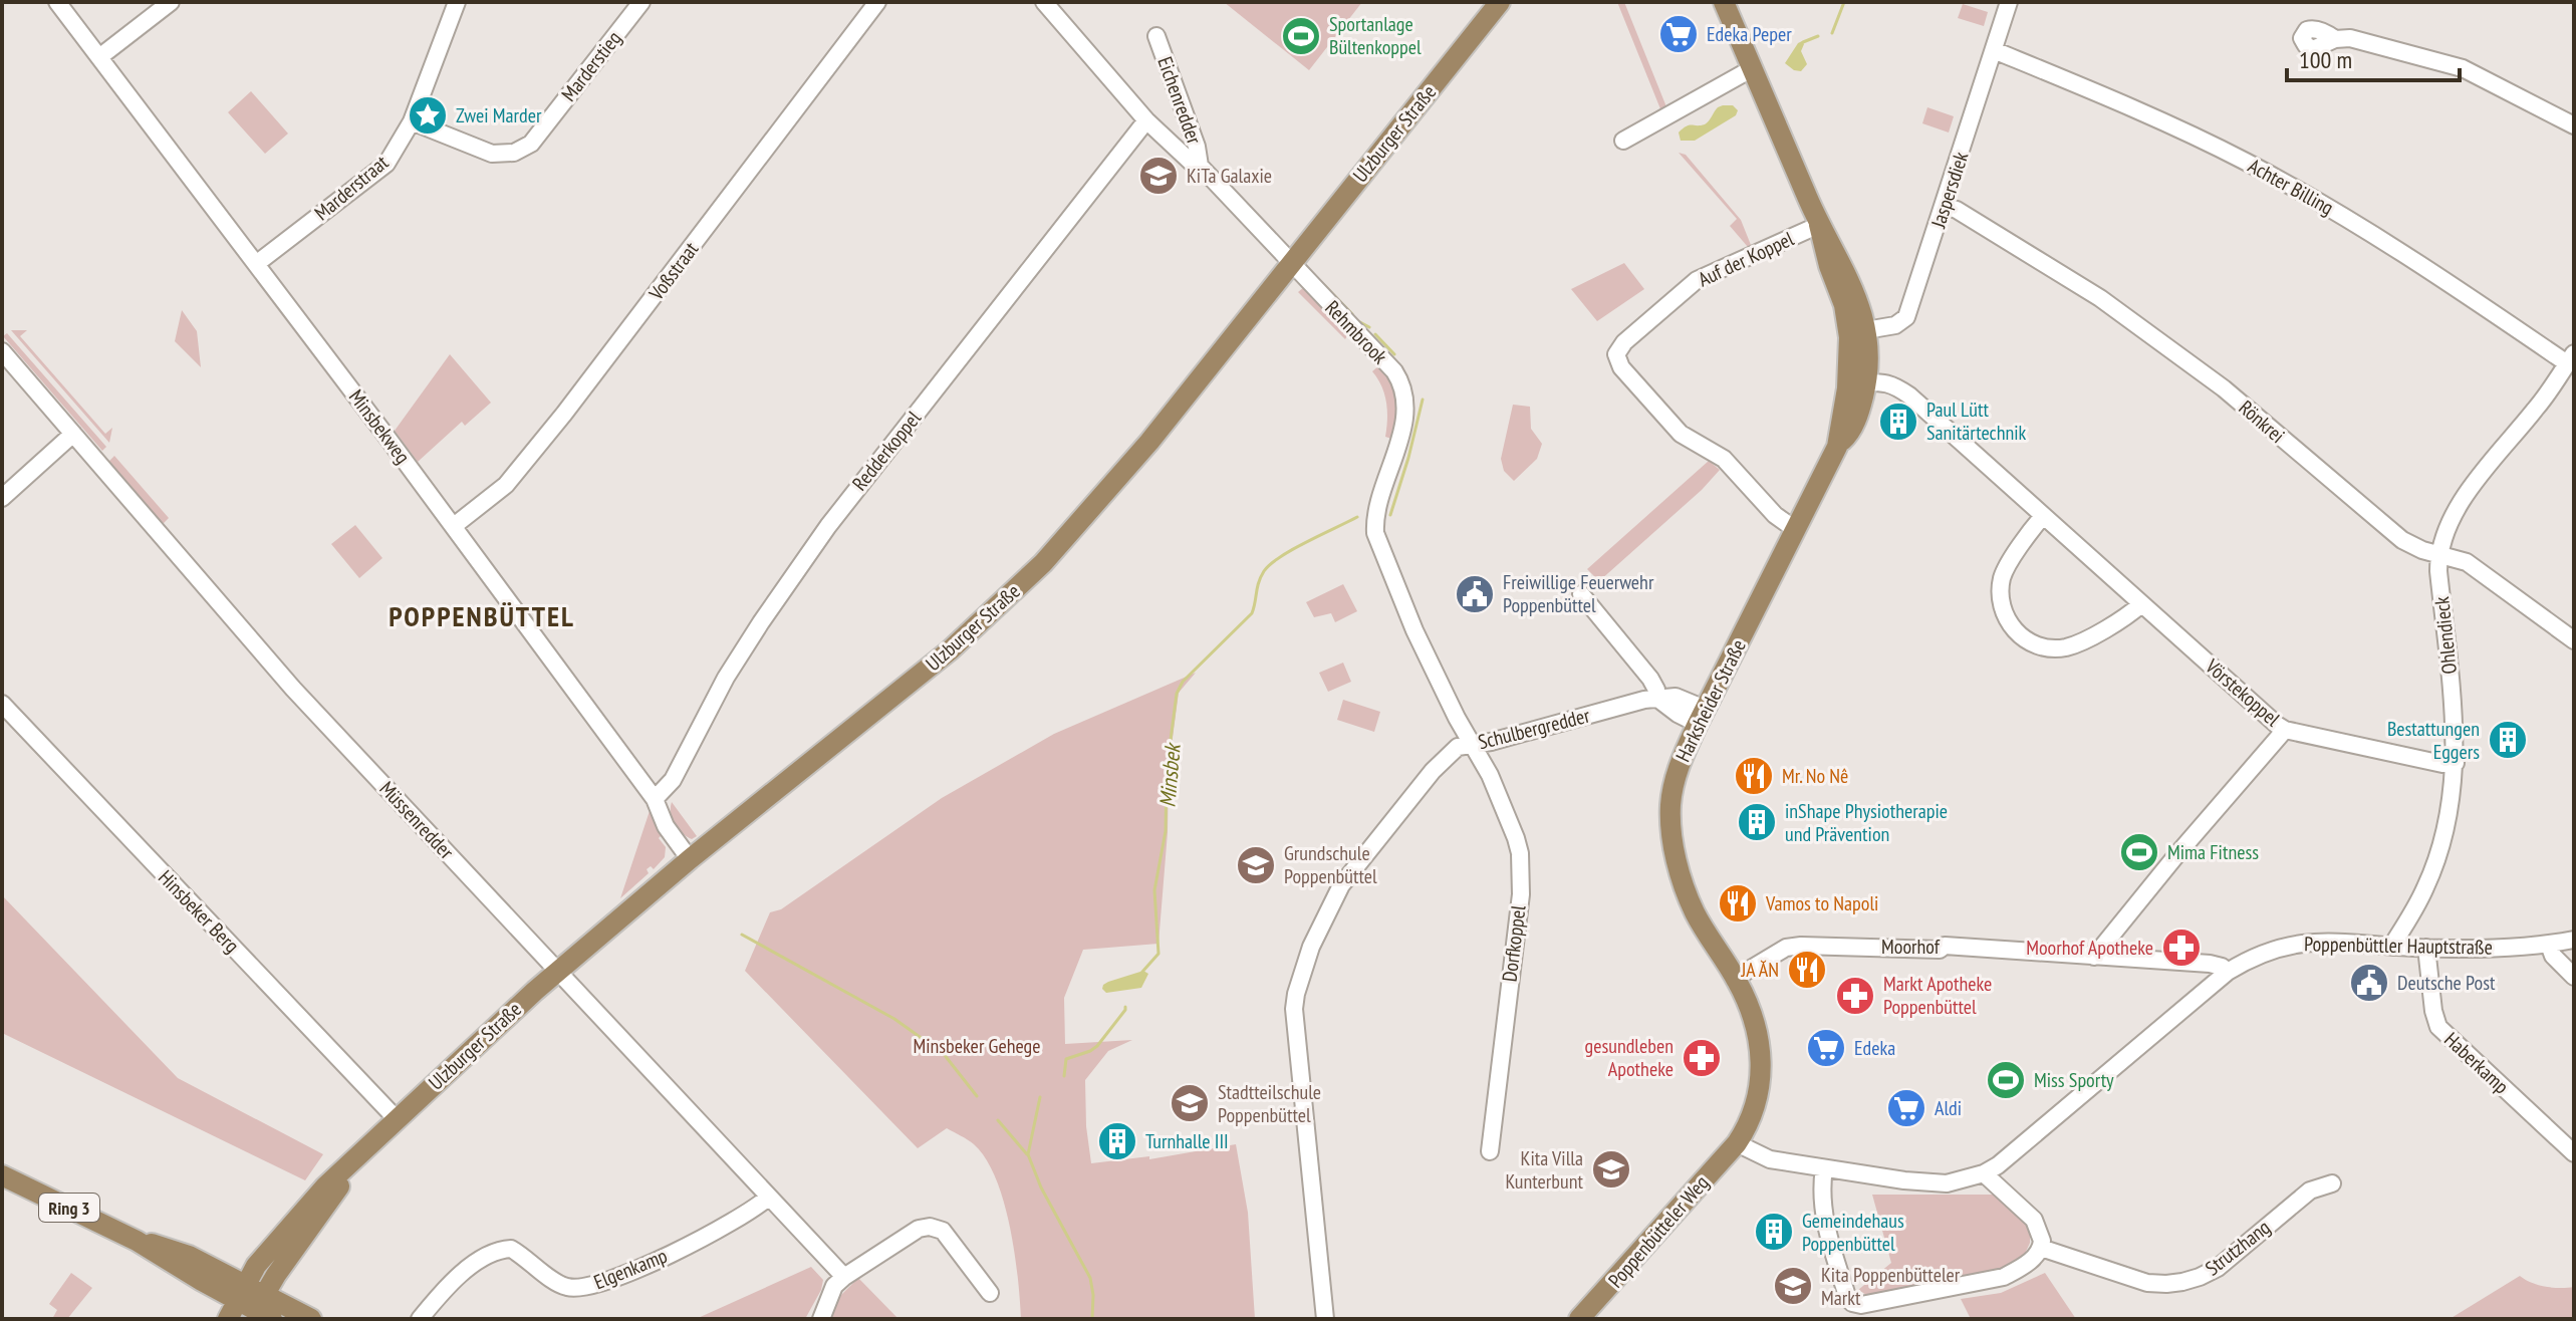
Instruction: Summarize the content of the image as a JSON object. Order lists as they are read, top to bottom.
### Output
{
  "streets": {
    "main road": [
      "Ulzburger Straße",
      "Harksheider Straße",
      "Ring 3",
      "Poppenbütteler Weg"
    ],
    "street": [
      "Marderstieg",
      "Eichenredder",
      "Achter Billing",
      "Marderstraat",
      "Jaspersdiek",
      "Auf der Koppel",
      "Voßstraat",
      "Rehmbrook",
      "Rönkrei",
      "Minsbekweg",
      "Redderkoppel",
      "Ohlendieck",
      "Vörstekoppel",
      "Schulbergredder",
      "Müssenredder",
      "Hinsbeker Berg",
      "Dorfkoppel",
      "Poppenbüttler Hauptstraße",
      "Moorhof",
      "Haberkamp",
      "Strutzhang",
      "Elgenkamp"
    ]
  },
  "crossings": [
    ["Marderstieg", "Marderstraat"],
    ["Eichenredder", "Rehmbrook"],
    ["Ulzburger Straße", "Rehmbrook"],
    ["Ulzburger Straße", "Minsbekweg"],
    ["Ulzburger Straße", "Müssenredder"],
    ["Ulzburger Straße", "Hinsbeker Berg"],
    ["Ulzburger Straße", "Ring 3"],
    ["Achter Billing", "Jaspersdiek"],
    ["Achter Billing", "Ohlendieck"],
    ["Marderstraat", "Minsbekweg"],
    ["Jaspersdiek", "Rönkrei"],
    ["Jaspersdiek", "Harksheider Straße"],
    ["Auf der Koppel", "Harksheider Straße"],
    ["Voßstraat", "Minsbekweg"],
    ["Rehmbrook", "Redderkoppel"],
    ["Rehmbrook", "Schulbergredder"],
    ["Rehmbrook", "Dorfkoppel"],
    ["Rönkrei", "Ohlendieck"],
    ["Minsbekweg", "Redderkoppel"],
    ["Ohlendieck", "Vörstekoppel"],
    ["Ohlendieck", "Poppenbüttler Hauptstraße"],
    ["Vörstekoppel", "Harksheider Straße"],
    ["Harksheider Straße", "Schulbergredder"],
    ["Harksheider Straße", "Poppenbüttler Hauptstraße"],
    ["Harksheider Straße", "Moorhof"],
    ["Harksheider Straße", "Poppenbütteler Weg"],
    ["Schulbergredder", "Dorfkoppel"],
    ["Müssenredder", "Elgenkamp"],
    ["Poppenbüttler Hauptstraße", "Moorhof"],
    ["Poppenbüttler Hauptstraße", "Haberkamp"],
    ["Poppenbüttler Hauptstraße", "Poppenbütteler Weg"]
  ],
  "districts": ["POPPENBÜTTEL"],
  "water": ["Minsbek"],
  "parks": ["Minsbeker Gehege"],
  "places": {
    "supermarket": ["Edeka Peper", "Edeka", "Aldi"],
    "sports": ["Sportanlage Bültenkoppel", "Mima Fitness", "Miss Sporty"],
    "place": ["Zwei Marder"],
    "school or university": [
      "KiTa Galaxie",
      "Grundschule Poppenbüttel",
      "Stadtteilschule Poppenbüttel",
      "Kita Villa Kunterbunt",
      "Kita Poppenbütteler Markt"
    ],
    "building": [
      "Paul Lütt Sanitärtechnik",
      "Bestattungen Eggers",
      "inShape Physiotherapie und Prävention",
      "Turnhalle III",
      "Gemeindehaus Poppenbüttel"
    ],
    "public building": ["Freiwillige Feuerwehr Poppenbüttel", "Deutsche Post"],
    "restaurant": ["Mr. No Nê", "Vamos to Napoli", "JA ĂN"],
    "pharmacy": ["Moorhof Apotheke", "Markt Apotheke Poppenbüttel", "gesundleben Apotheke"]
  },
  "scale_bar": "100 m"
}
